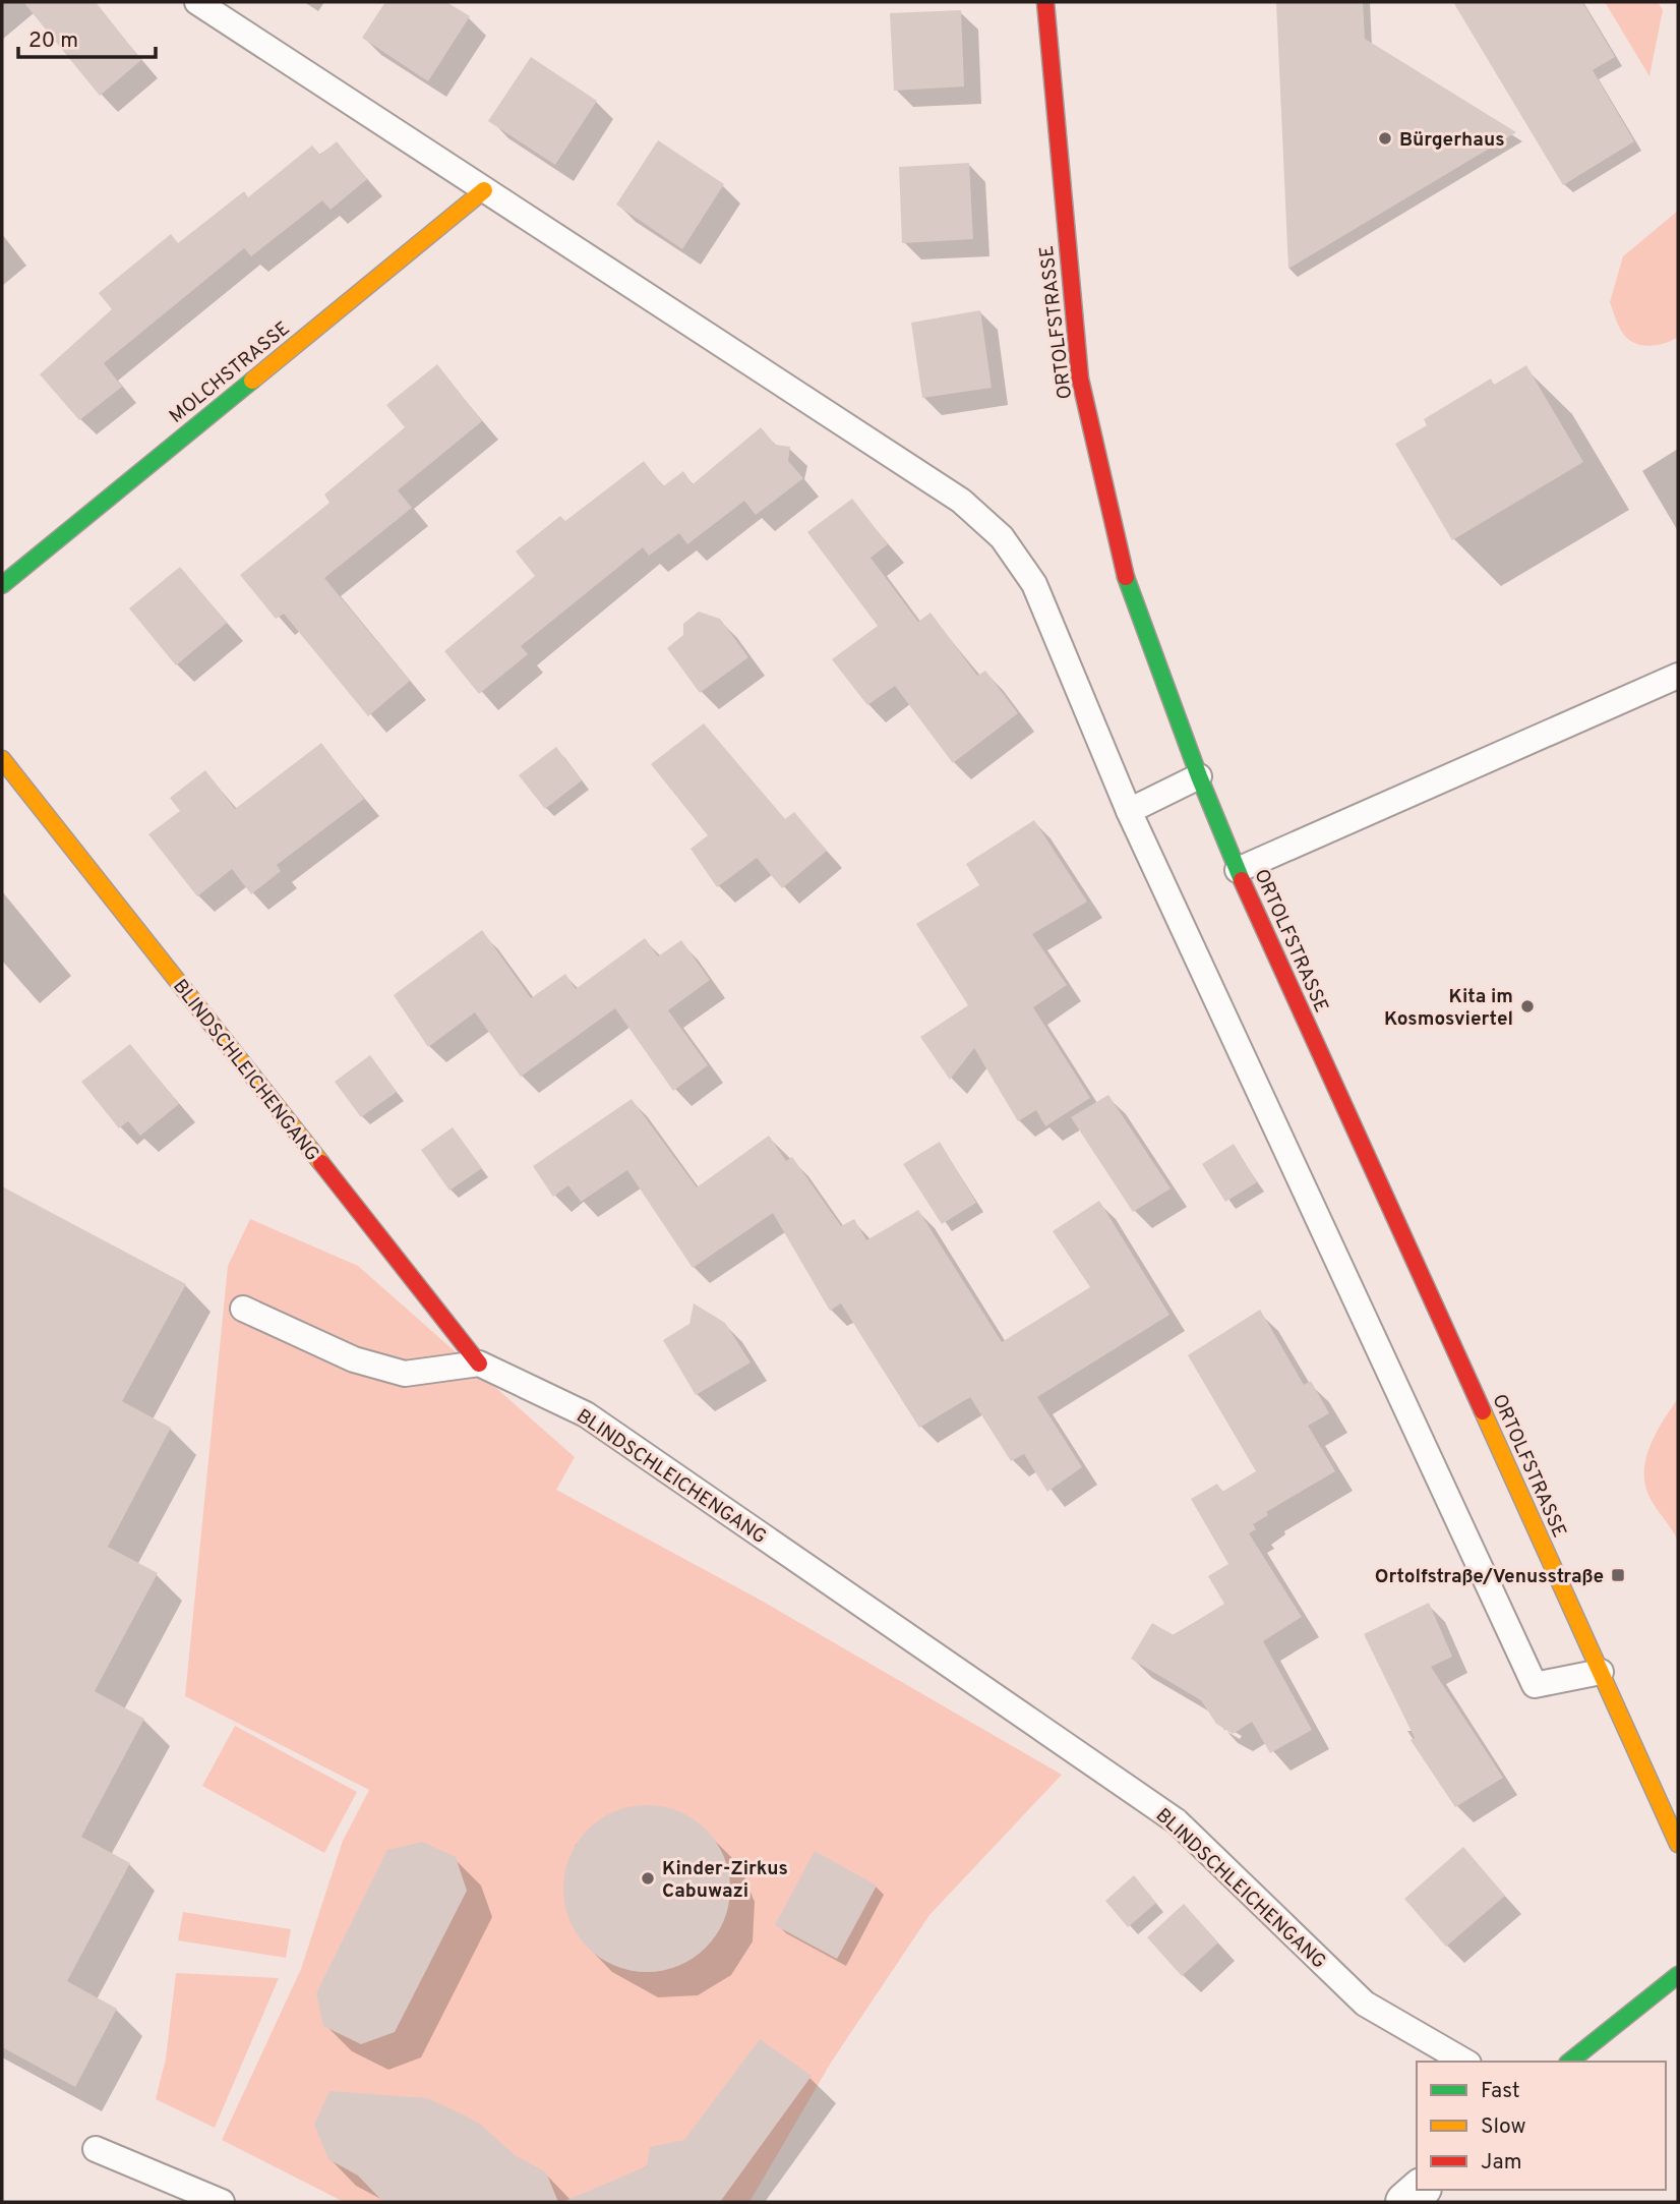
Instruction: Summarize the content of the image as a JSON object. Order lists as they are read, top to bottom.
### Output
{
  "streets": {
    "street": ["ORTOLFSTRASSE", "MOLCHSTRASSE", "BLINDSCHLEICHENGANG"]
  },
  "places": {
    "other": ["Bürgerhaus", "Kita im Kosmosviertel", "Kinder-Zirkus Cabuwazi"],
    "transit": ["Ortolfstraße/Venusstraße"]
  },
  "legend": ["Fast", "Slow", "Jam"],
  "scale_bar": "20 m"
}
